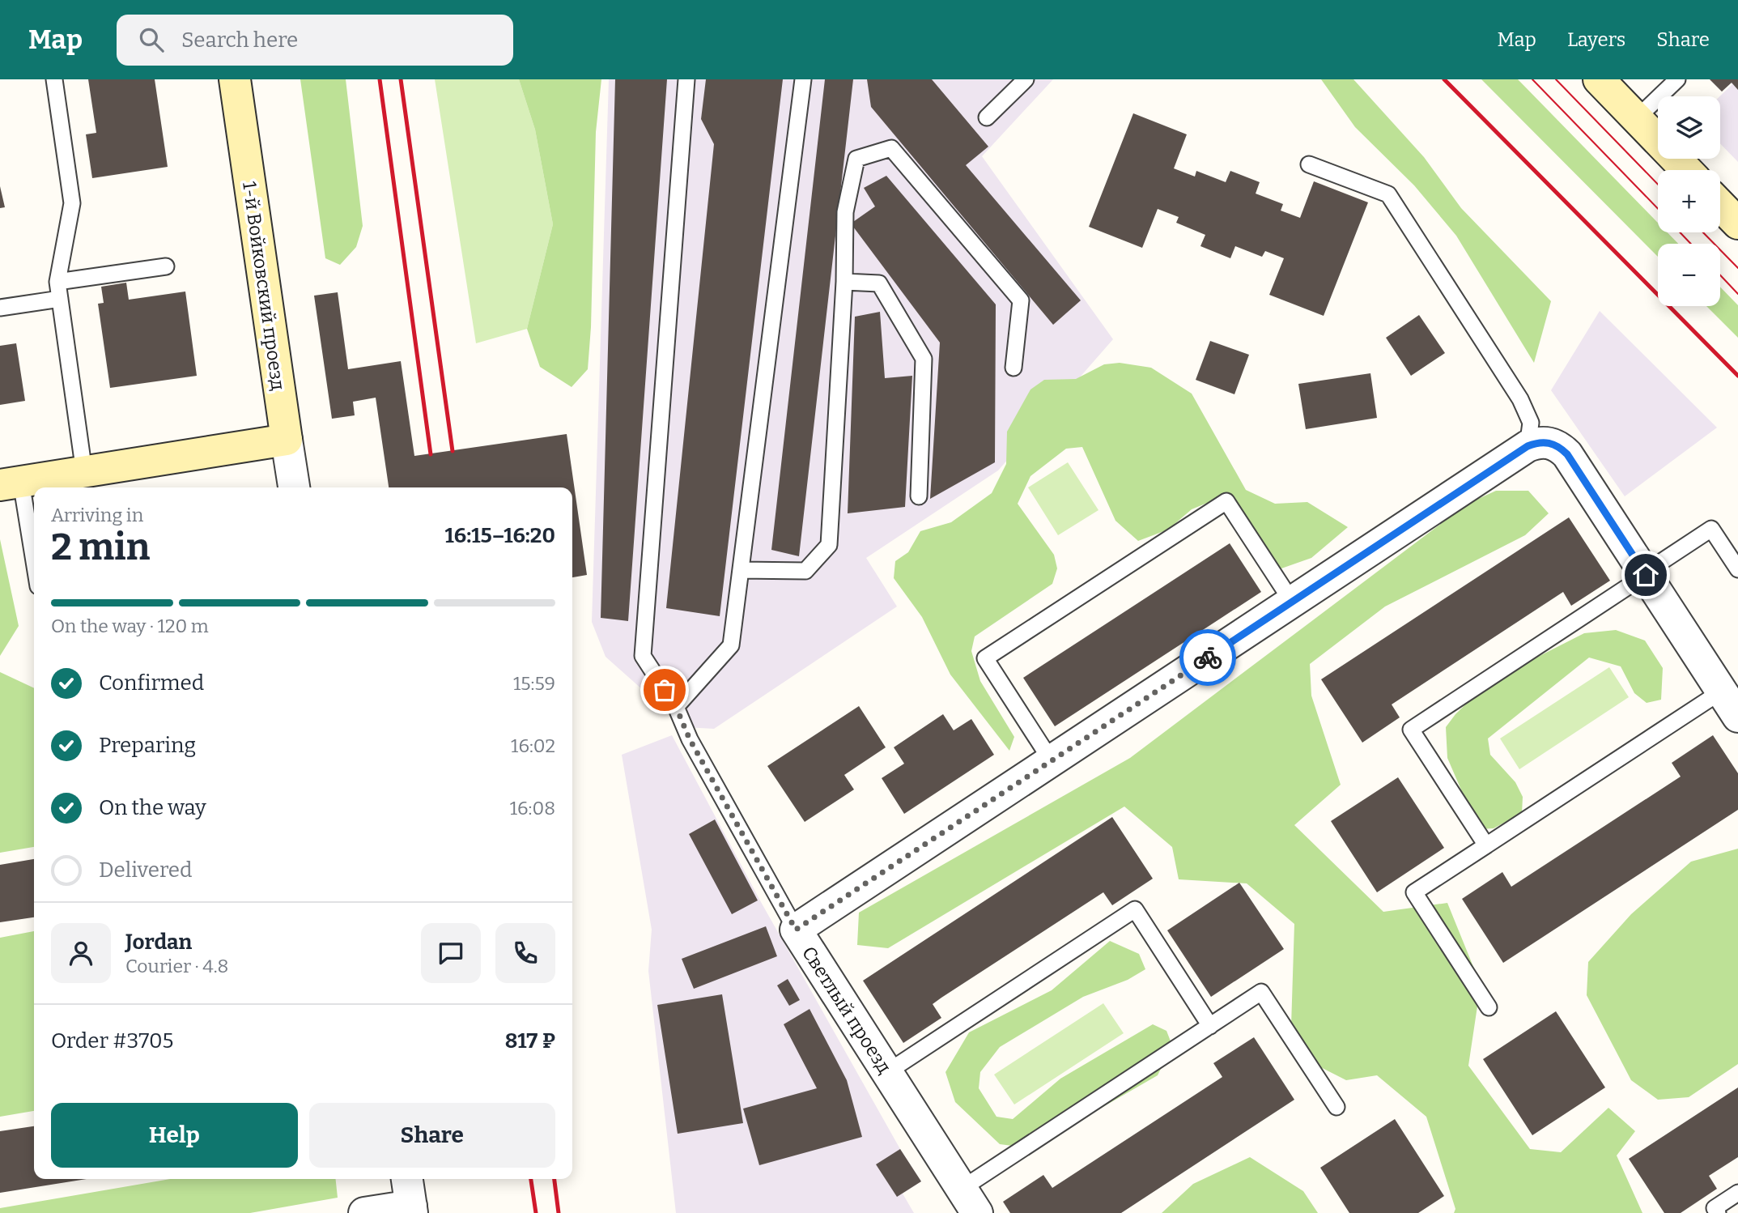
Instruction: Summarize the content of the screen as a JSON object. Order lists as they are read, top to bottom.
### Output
{
  "streets": {
    "street": ["1-й Войковский проезд", "Светлый проезд"]
  },
  "page": {
    "header": "Map",
    "search": "Search here",
    "nav": ["Map", "Layers", "Share"],
    "map_buttons": ["+", "−"],
    "heading": ["2 min", "Arriving in", "16:15–16:20"],
    "panel": [
      "Jordan",
      "Courier · 4.8",
      "Order #3705",
      "817 ₽"
    ],
    "bar": "On the way · 120 m",
    "list": [
      ["Confirmed", "15:59"],
      ["Preparing", "16:02"],
      ["On the way", "16:08"],
      "Delivered"
    ],
    "buttons": ["Help", "Share"]
  }
}
